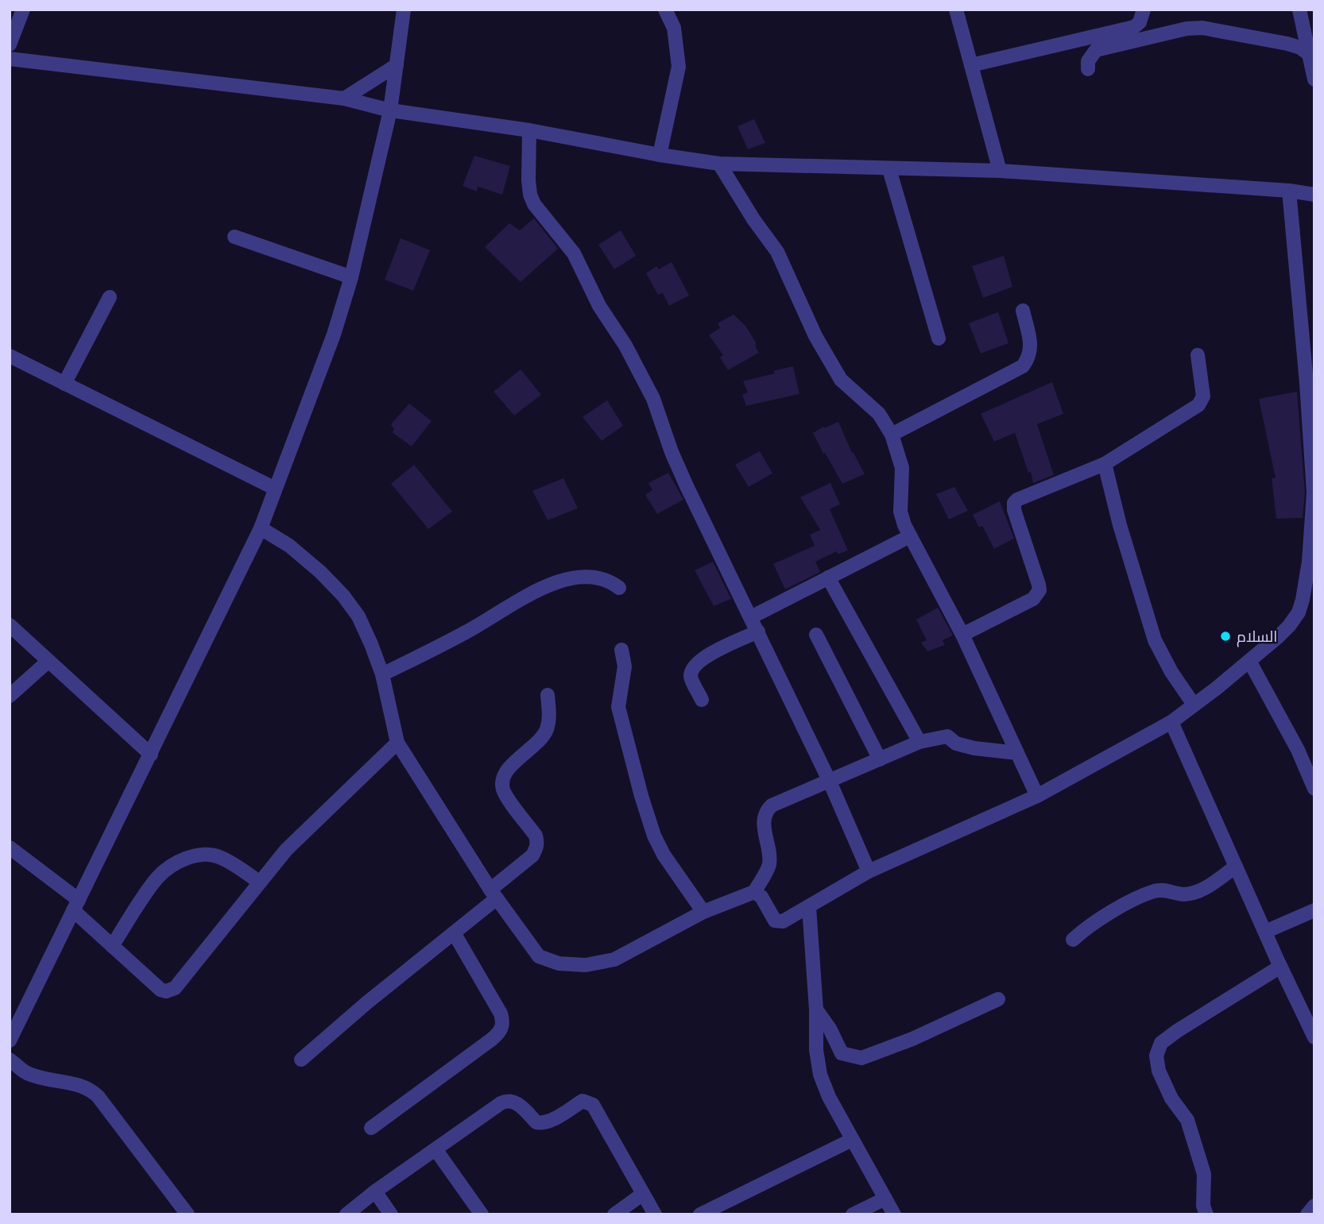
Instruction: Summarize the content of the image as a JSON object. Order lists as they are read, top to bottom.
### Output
{
  "places": ["السلام"]
}
